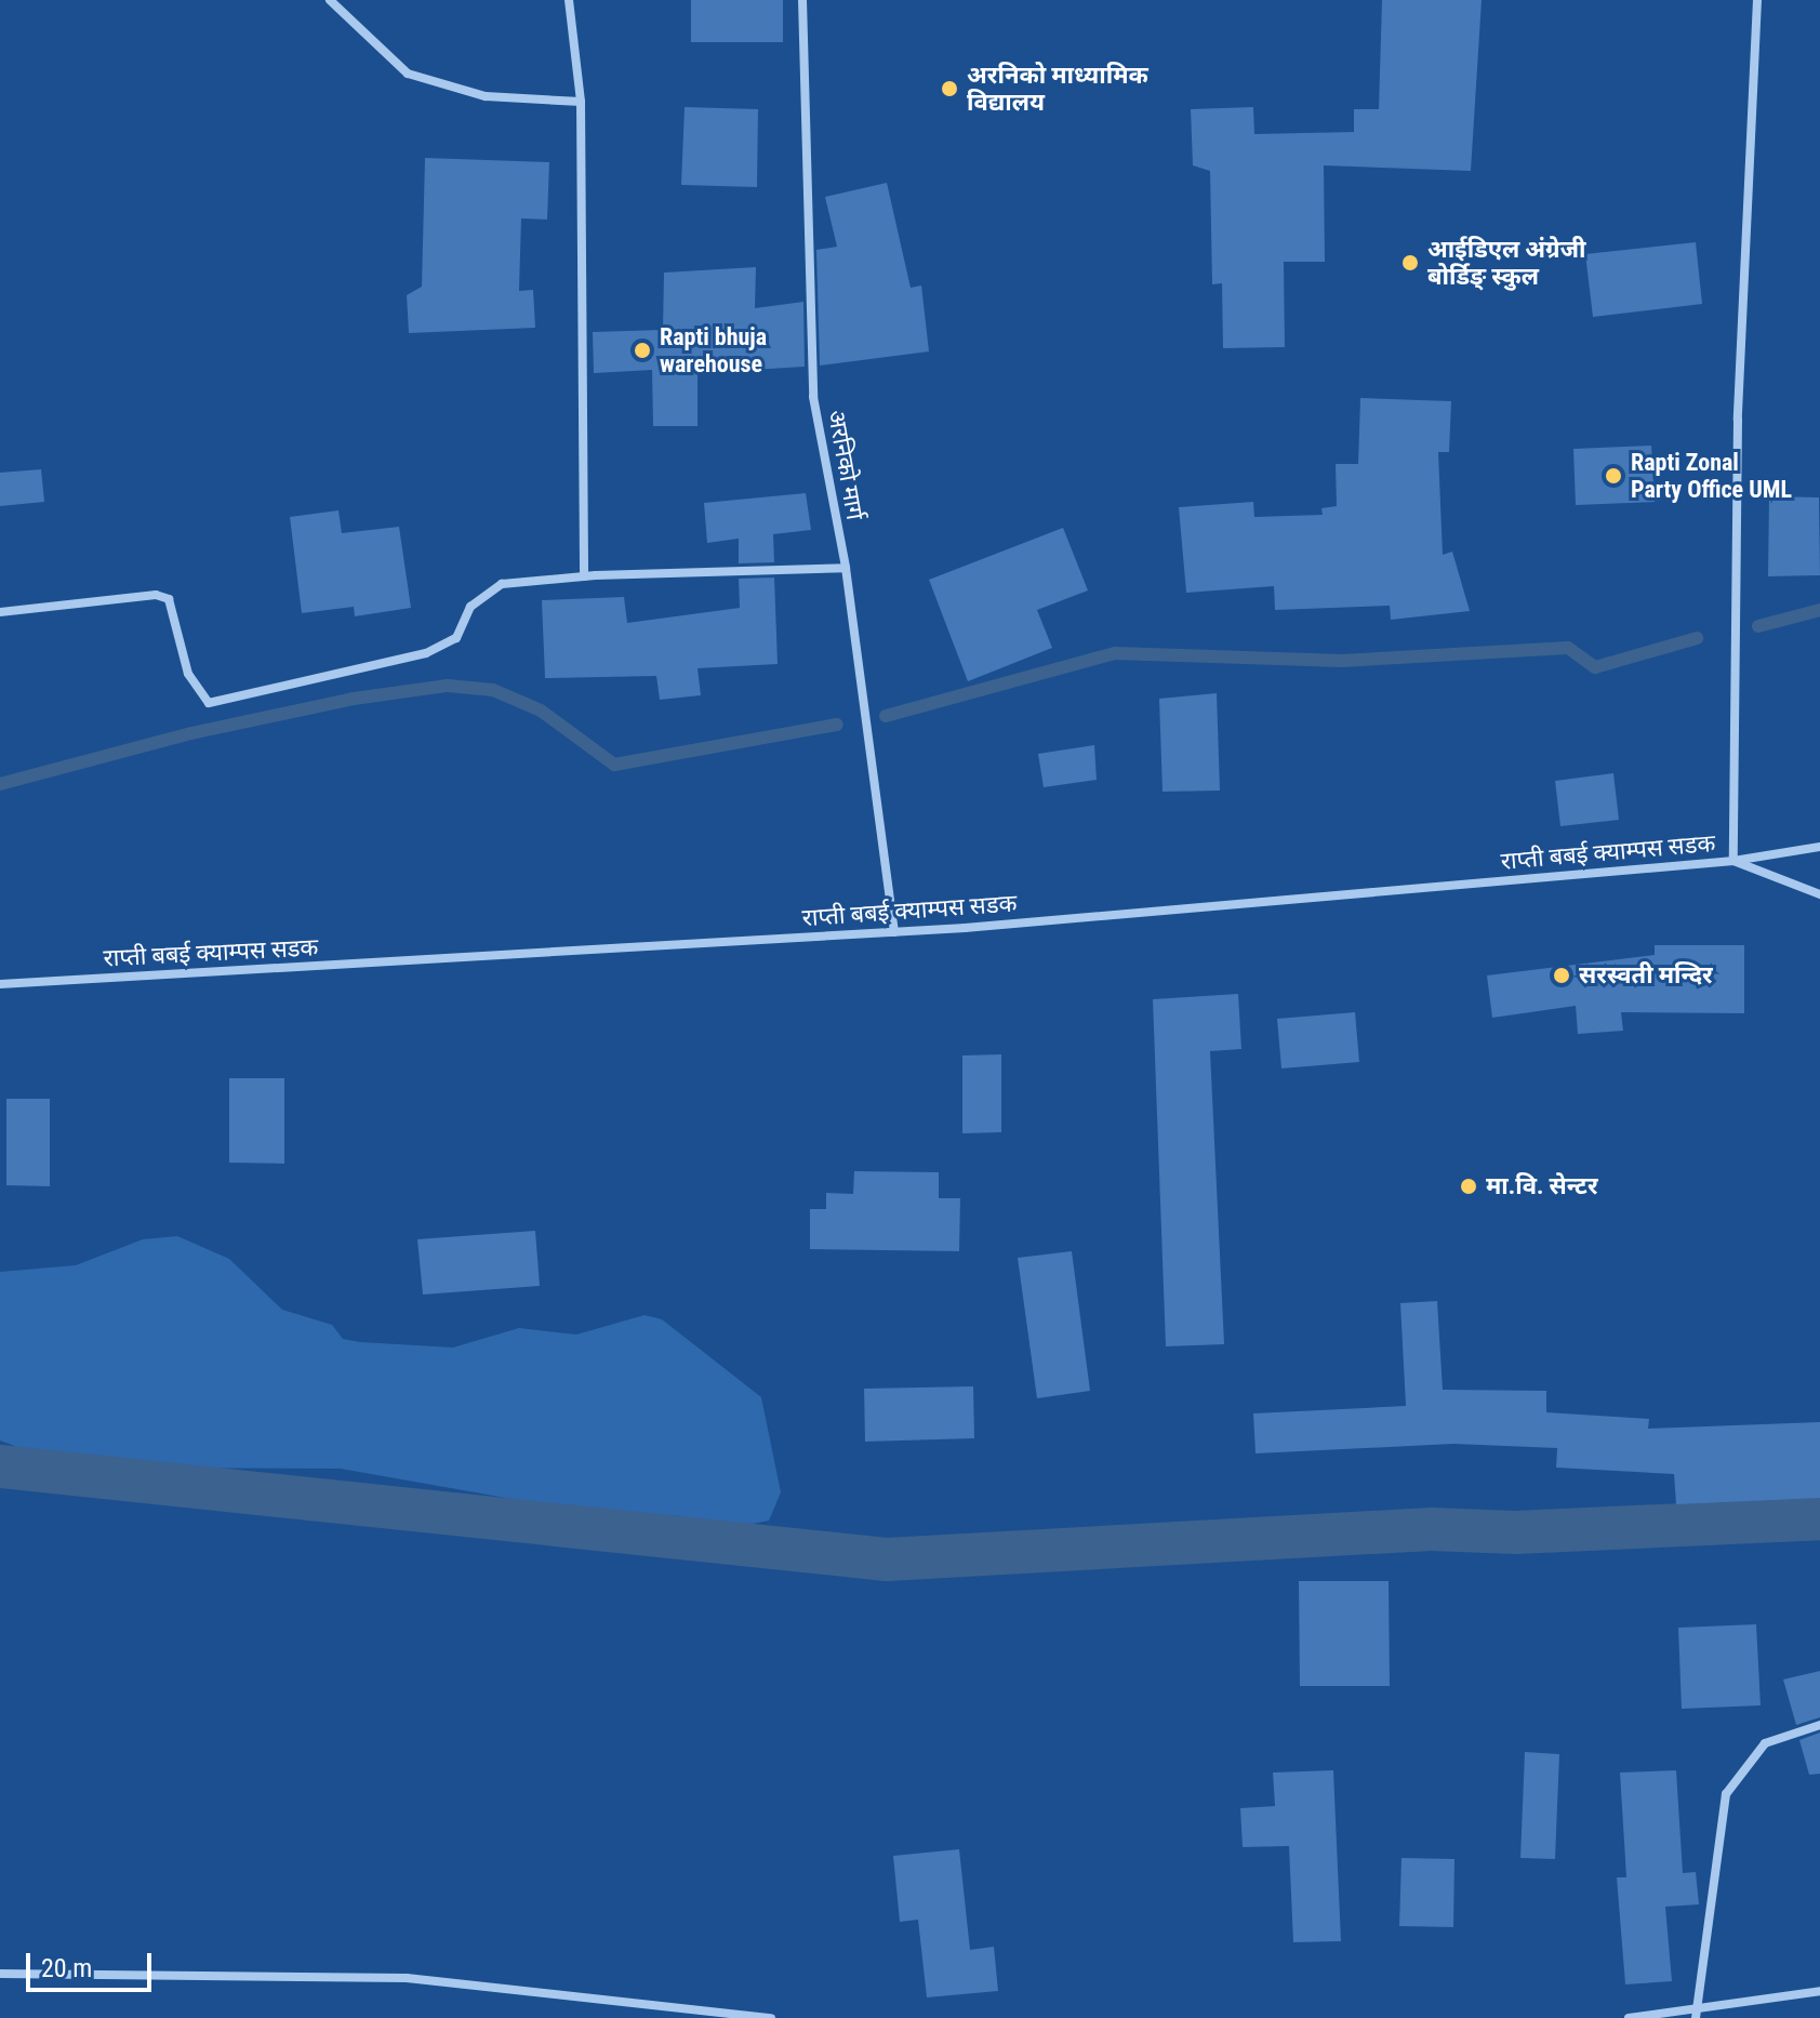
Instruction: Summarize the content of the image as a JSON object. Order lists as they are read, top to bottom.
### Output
{
  "streets": {
    "street": ["अरनिको मार्ग", "राप्ती बबई क्याम्पस सडक"]
  },
  "crossings": [
    ["अरनिको मार्ग", "राप्ती बबई क्याम्पस सडक"]
  ],
  "places": [
    "अरनिको माध्यामिक विद्यालय",
    "आईडिएल अंग्रेजी बोर्डिङ् स्कुल",
    "Rapti bhuja warehouse",
    "Rapti Zonal Party Office UML",
    "सरस्वती मन्दिर",
    "मा.वि. सेन्टर"
  ],
  "scale_bar": "20 m"
}
